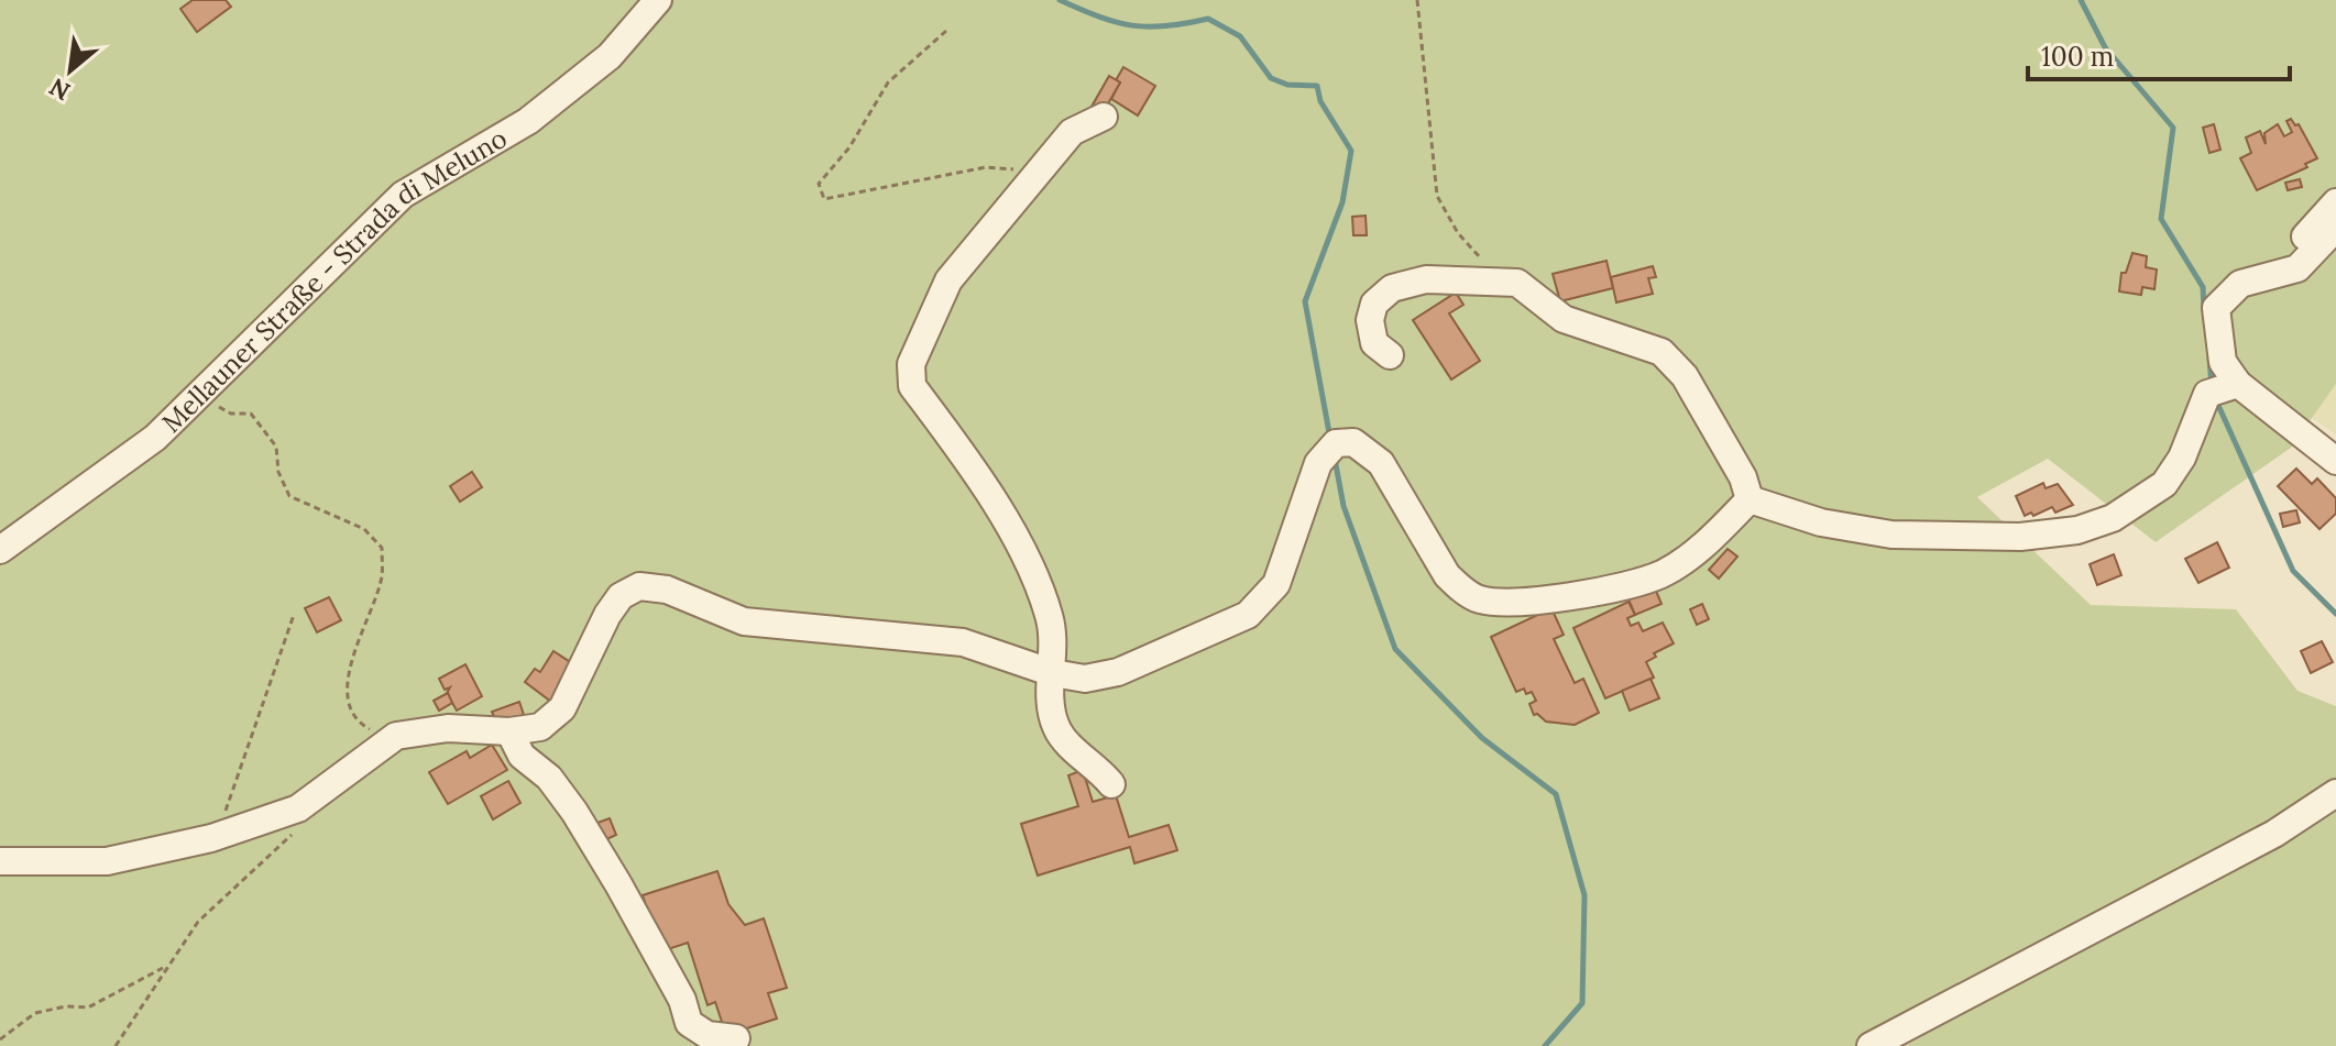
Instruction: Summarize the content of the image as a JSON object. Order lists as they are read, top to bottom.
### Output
{
  "streets": {
    "street": ["Mellauner Straße - Strada di Meluno"]
  },
  "scale_bar": "100 m",
  "north": "bottom left"
}
